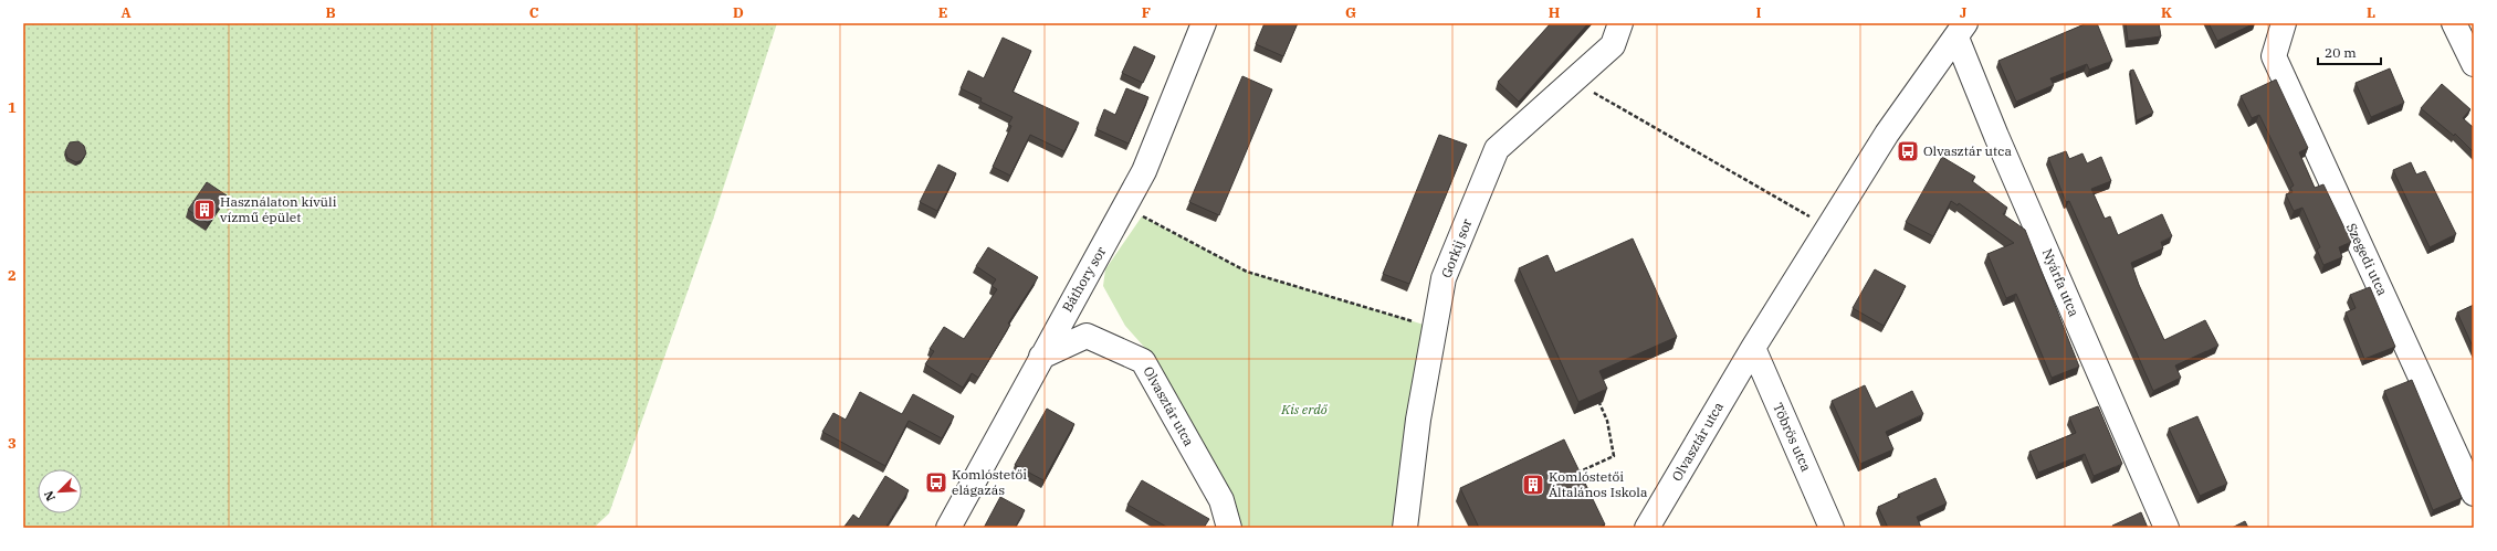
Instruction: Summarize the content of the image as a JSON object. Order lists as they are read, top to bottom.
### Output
{
  "streets": {
    "street": [
      "Gorkij sor",
      "Szegedi utca",
      "Báthory sor",
      "Nyárfa utca",
      "Olvasztár utca",
      "Töbrös utca"
    ]
  },
  "crossings": [
    ["Báthory sor", "Olvasztár utca"],
    ["Nyárfa utca", "Olvasztár utca"],
    ["Olvasztár utca", "Töbrös utca"]
  ],
  "parks": ["Kis erdő"],
  "places": {
    "bus stop": ["Olvasztár utca", "Komlóstetői elágazás"],
    "building": ["Használaton kívüli vízmű épület", "Komlóstetői Általános Iskola"]
  },
  "scale_bar": "20 m",
  "north": "bottom left",
  "grid": {
    "columns": [
      "A",
      "B",
      "C",
      "D",
      "E",
      "F",
      "G",
      "H",
      "I",
      "J",
      "K",
      "L"
    ],
    "rows": ["1", "2", "3"]
  }
}
